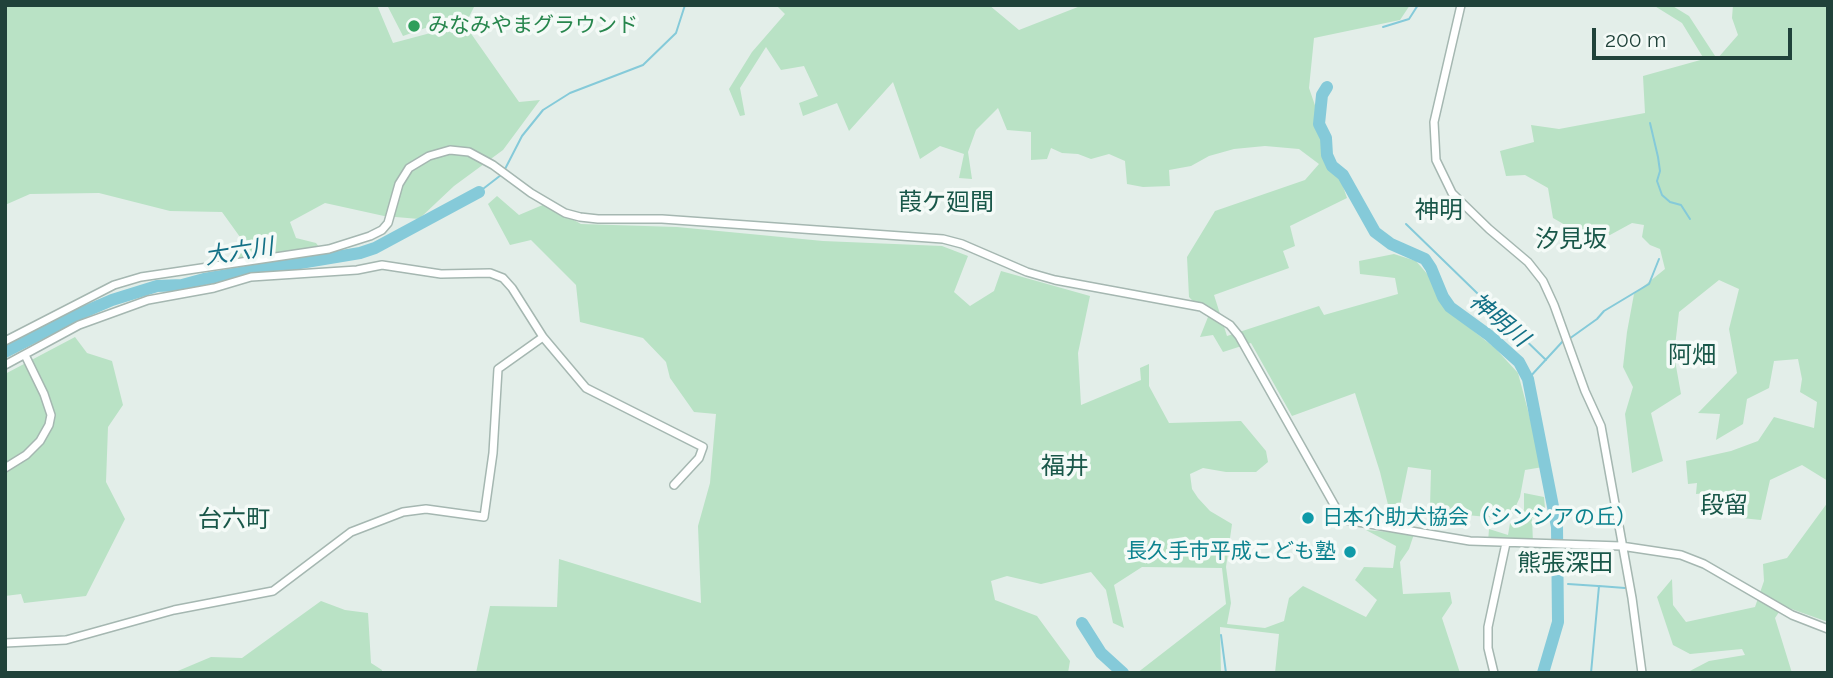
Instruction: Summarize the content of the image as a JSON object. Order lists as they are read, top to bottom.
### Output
{
  "districts": [
    "葭ケ廻間",
    "神明",
    "汐見坂",
    "阿畑",
    "福井",
    "段留",
    "台六町",
    "熊張深田"
  ],
  "water": ["大六川", "神明川"],
  "places": ["みなみやまグラウンド", "日本介助犬協会（シンシアの丘）", "長久手市平成こども塾"],
  "scale_bar": "200 m"
}
